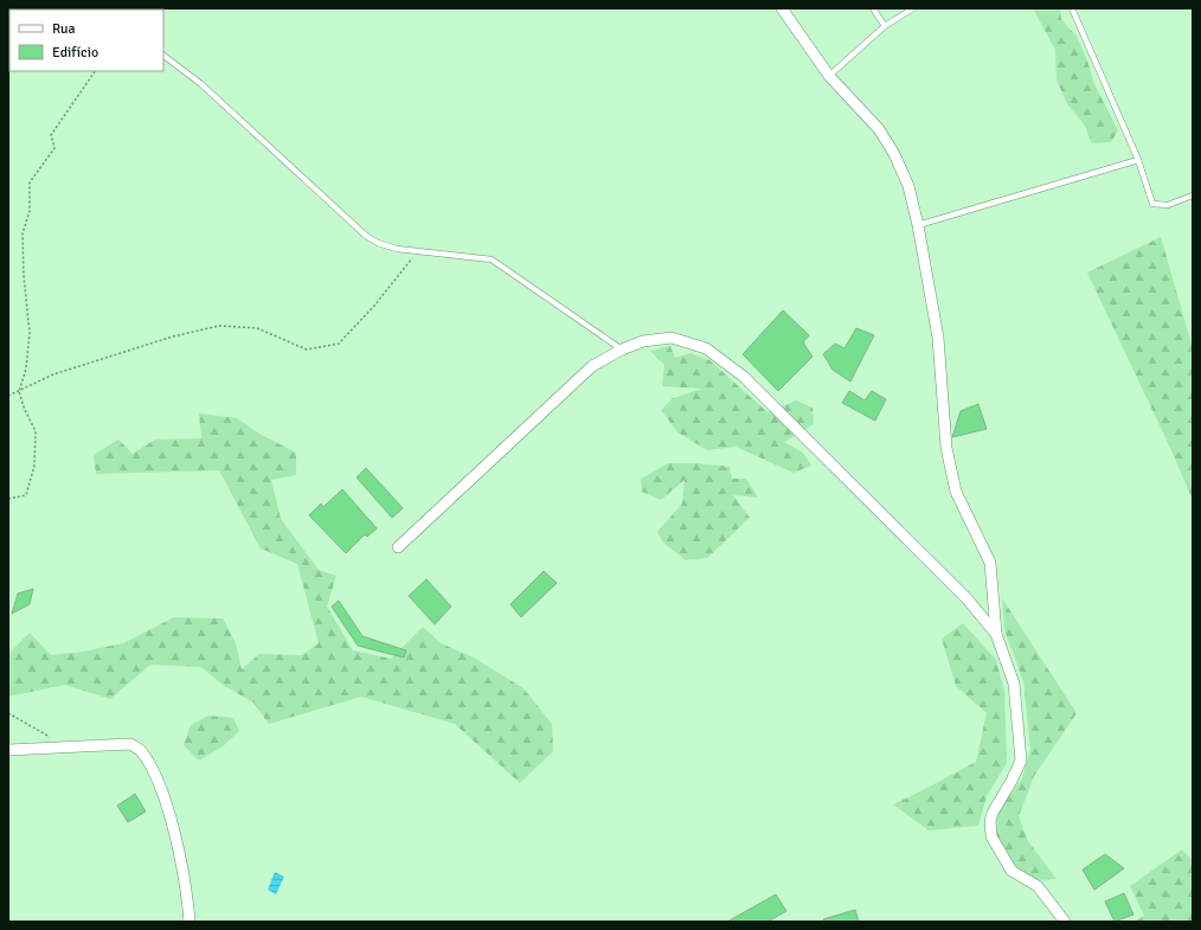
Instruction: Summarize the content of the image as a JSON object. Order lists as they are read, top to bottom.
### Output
{
  "legend": ["Rua", "Edifício"]
}
